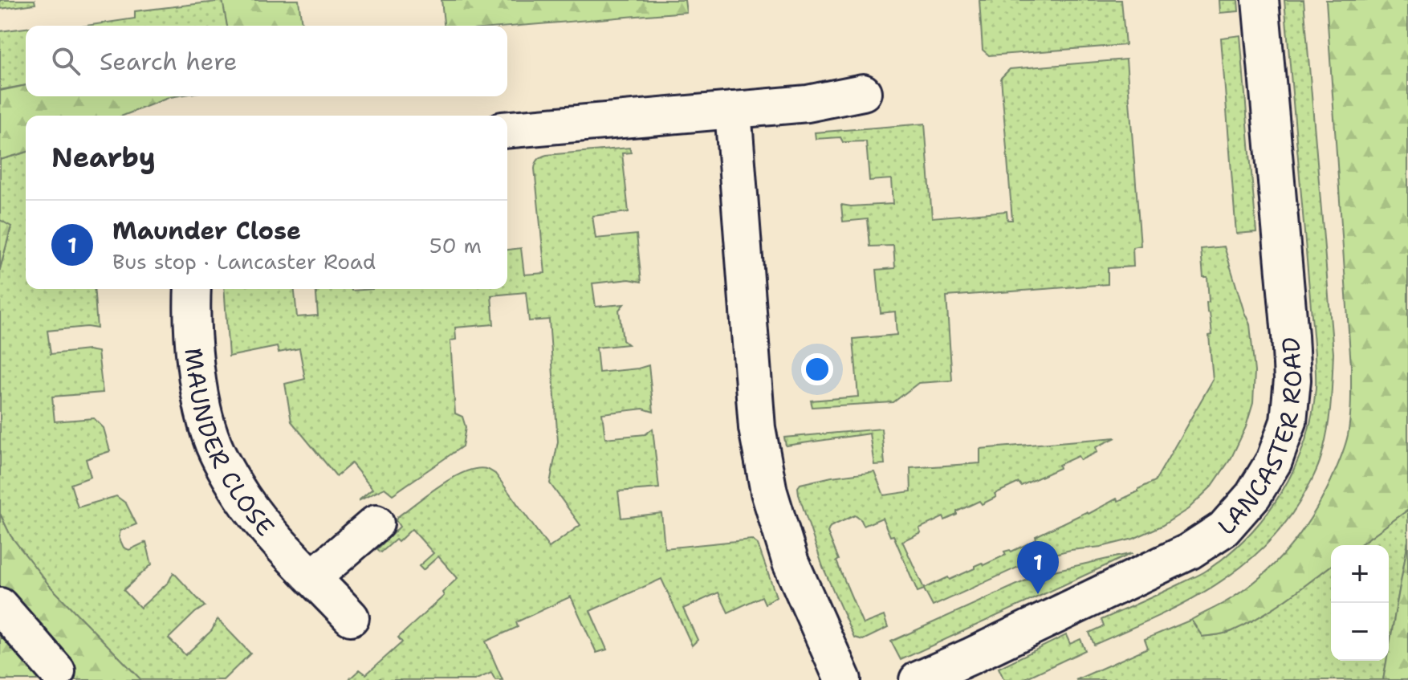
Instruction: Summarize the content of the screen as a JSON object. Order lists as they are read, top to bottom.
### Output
{
  "streets": {
    "street": ["LANCASTER ROAD", "MAUNDER CLOSE"]
  },
  "page": {
    "search": "Search here",
    "heading": "Nearby",
    "list": [
      {
        "mark": "1",
        "name": "Maunder Close",
        "note": "Bus stop · Lancaster Road",
        "value": "50 m"
      }
    ],
    "pins": "1",
    "map_buttons": ["+", "−"]
  }
}
